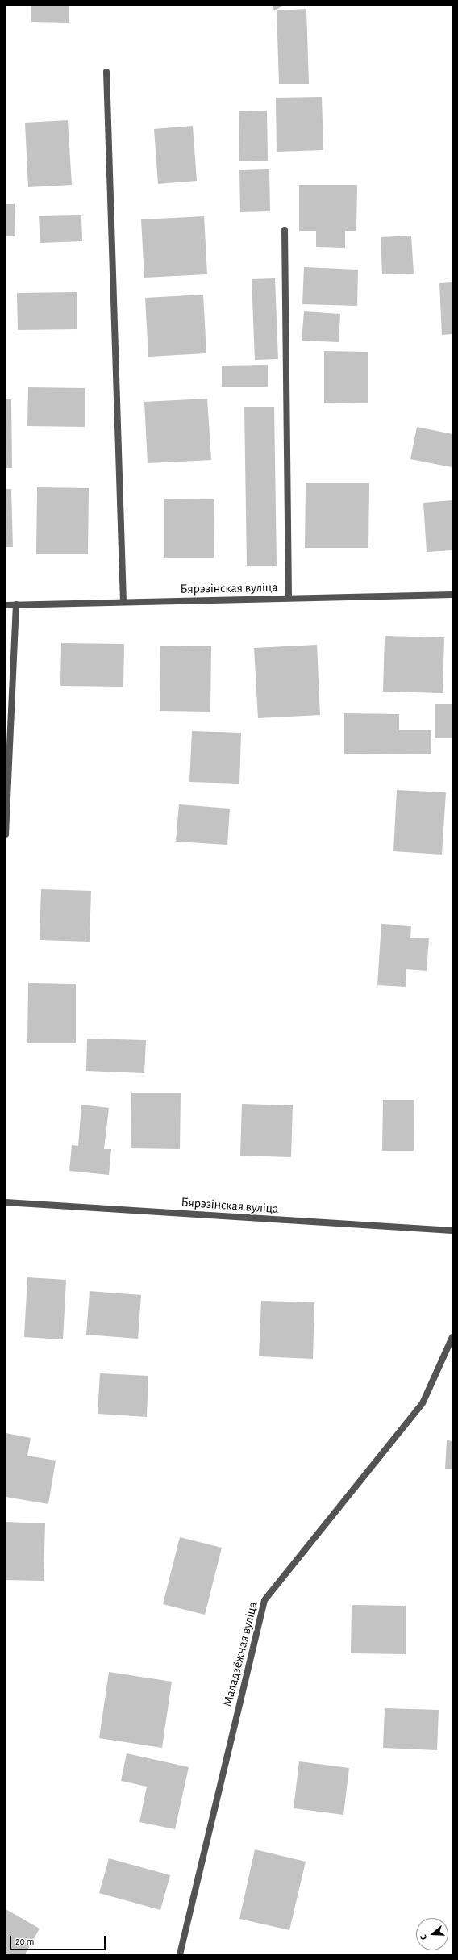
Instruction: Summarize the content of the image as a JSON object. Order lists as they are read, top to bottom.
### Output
{
  "streets": {
    "street": ["Бярэзінская вуліца", "Маладзёжная вуліца"]
  },
  "scale_bar": "20 m",
  "north": "left"
}
